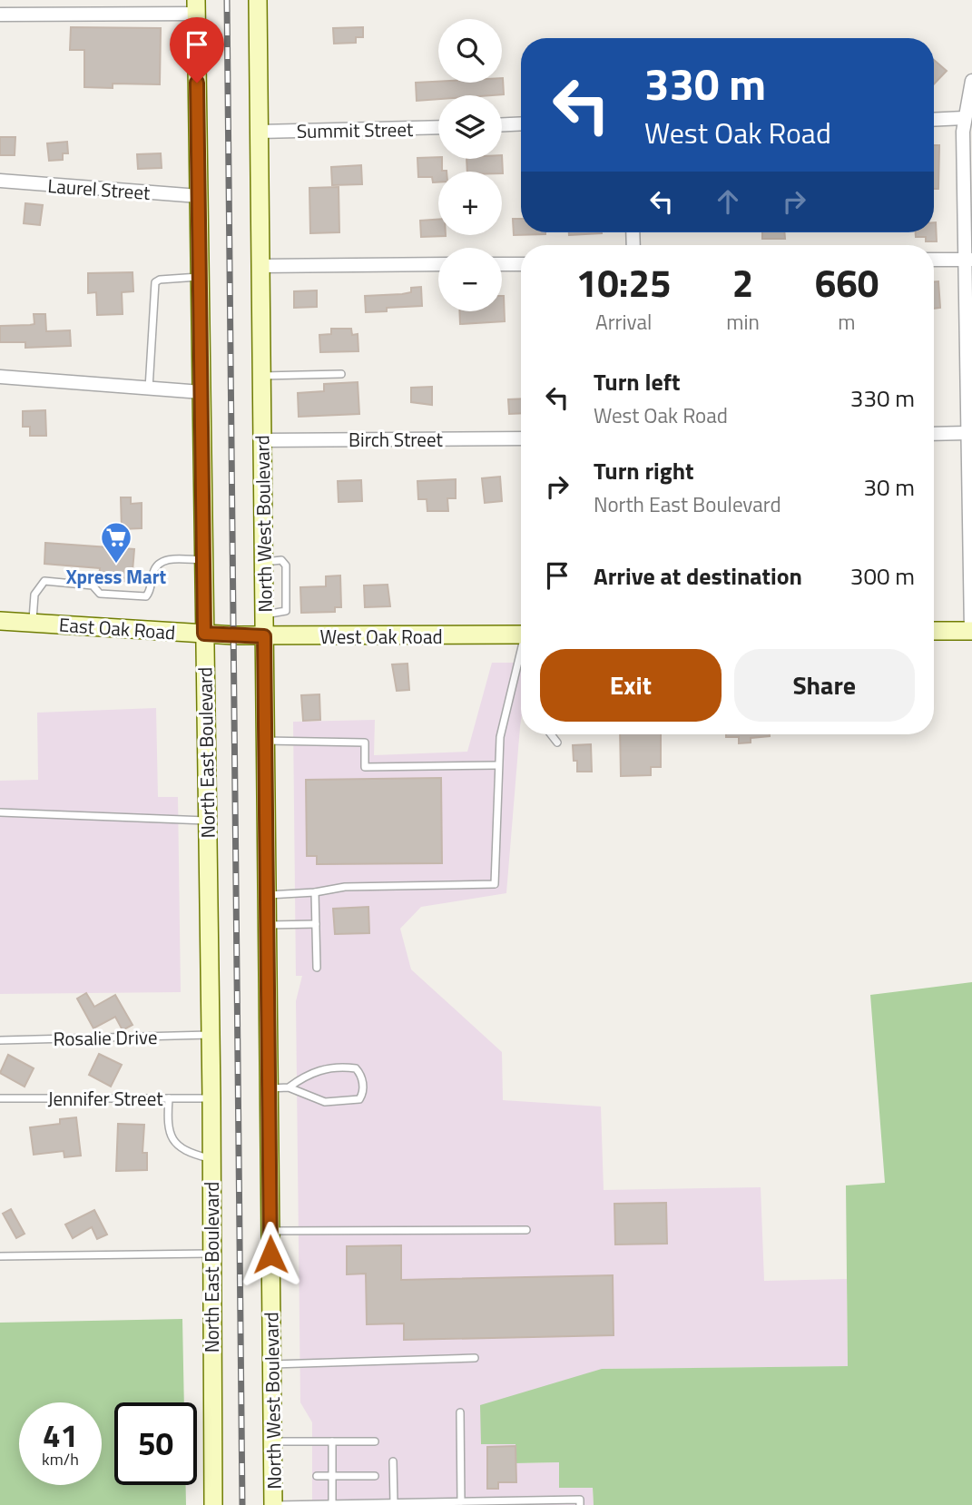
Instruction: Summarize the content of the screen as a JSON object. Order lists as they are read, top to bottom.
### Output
{
  "streets": {
    "main road": [
      "North West Boulevard",
      "East Oak Road",
      "West Oak Road",
      "North East Boulevard"
    ],
    "street": ["Summit Street", "Laurel Street", "Birch Street"],
    "lane": ["Rosalie Drive", "Jennifer Street"]
  },
  "crossings": [
    ["Summit Street", "North West Boulevard"],
    ["Laurel Street", "North East Boulevard"],
    ["Birch Street", "North West Boulevard"],
    ["North West Boulevard", "West Oak Road"],
    ["East Oak Road", "West Oak Road"],
    ["East Oak Road", "North East Boulevard"],
    ["North East Boulevard", "Rosalie Drive"],
    ["North East Boulevard", "Jennifer Street"]
  ],
  "places": {
    "supermarket": ["Xpress Mart"]
  },
  "page": {
    "map_buttons": ["+", "−"],
    "turn": ["330 m", "West Oak Road"],
    "eta": [
      "10:25",
      "Arrival",
      "2",
      "min",
      "660",
      "m"
    ],
    "list": [
      {
        "name": "Turn left",
        "note": "West Oak Road",
        "value": "330 m"
      },
      {
        "name": "Turn right",
        "note": "North East Boulevard",
        "value": "30 m"
      },
      {
        "name": "Arrive at destination",
        "value": "300 m"
      }
    ],
    "buttons": ["Exit", "Share"],
    "speed": "41 km/h",
    "limit": "50"
  }
}
